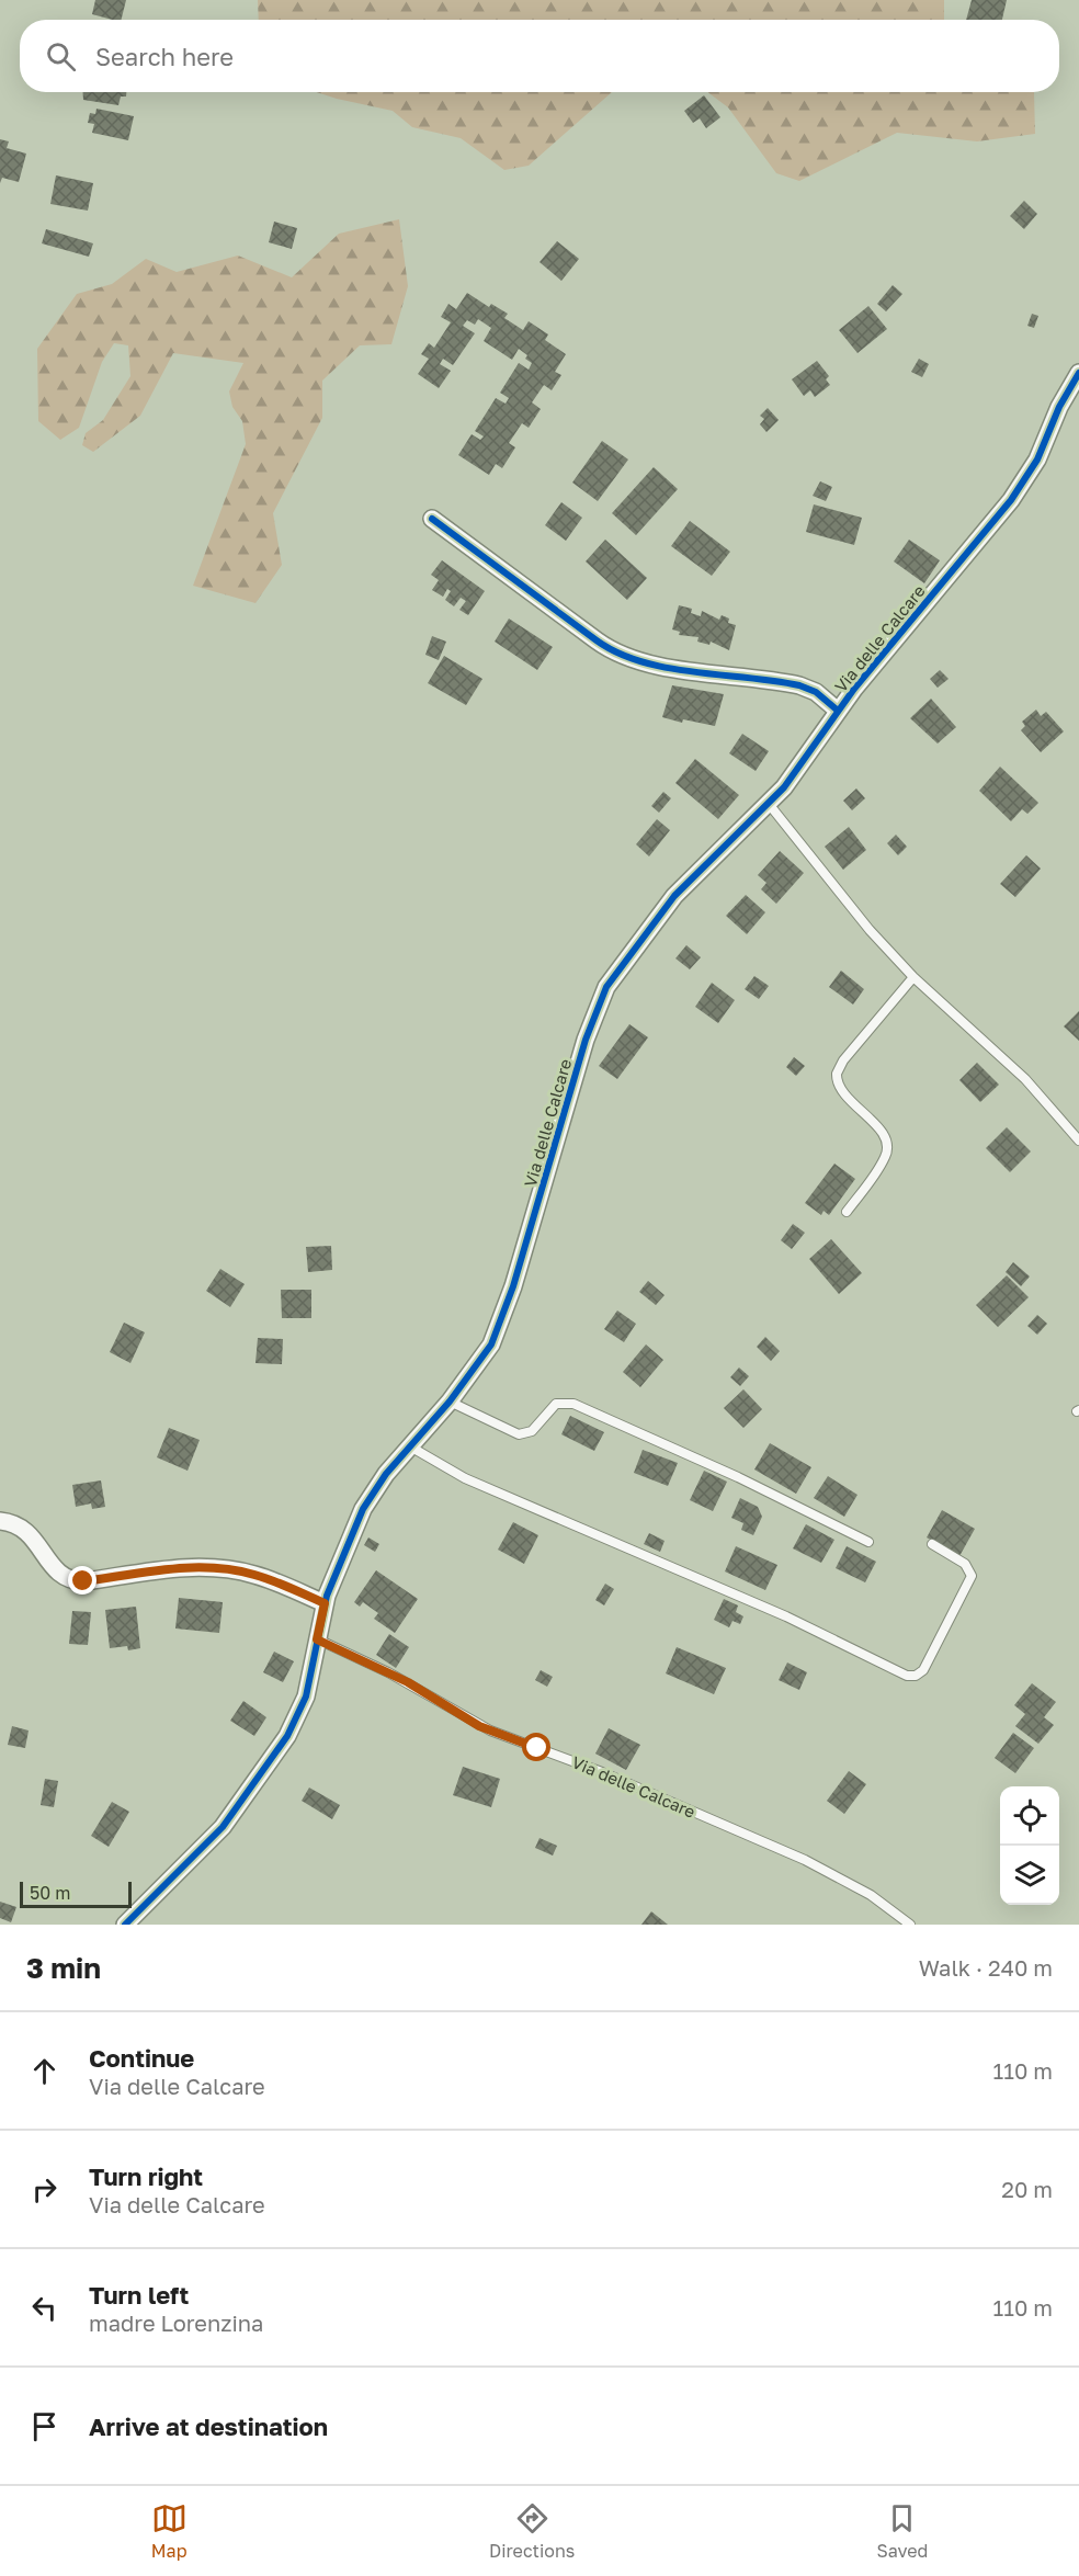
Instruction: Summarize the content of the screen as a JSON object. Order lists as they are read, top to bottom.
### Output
{
  "streets": {
    "street": ["Via delle Calcare"]
  },
  "scale_bar": "50 m",
  "page": {
    "search": "Search here",
    "scale": "50 m",
    "heading": ["3 min", "Walk · 240 m"],
    "list": [
      ["Continue", "Via delle Calcare", "110 m"],
      ["Turn right", "Via delle Calcare", "20 m"],
      ["Turn left", "madre Lorenzina", "110 m"],
      "Arrive at destination"
    ],
    "nav": ["Map", "Directions", "Saved"]
  }
}
